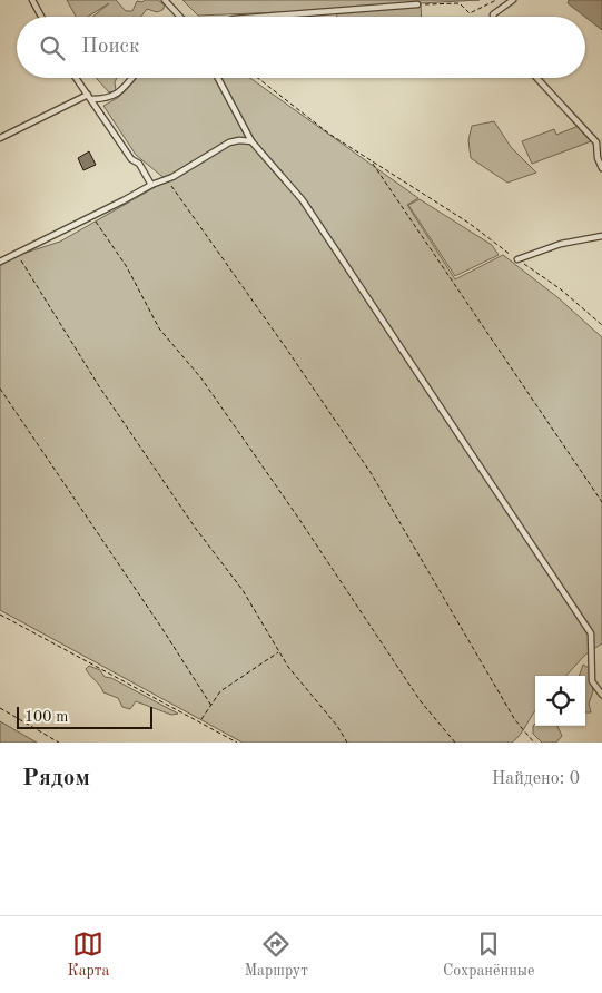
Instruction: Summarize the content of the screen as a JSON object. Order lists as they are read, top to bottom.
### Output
{
  "scale_bar": "100 m",
  "page": {
    "search": "Поиск",
    "scale": "100 m",
    "heading": ["Рядом", "Найдено: 0"],
    "nav": ["Карта", "Маршрут", "Сохранённые"]
  }
}
